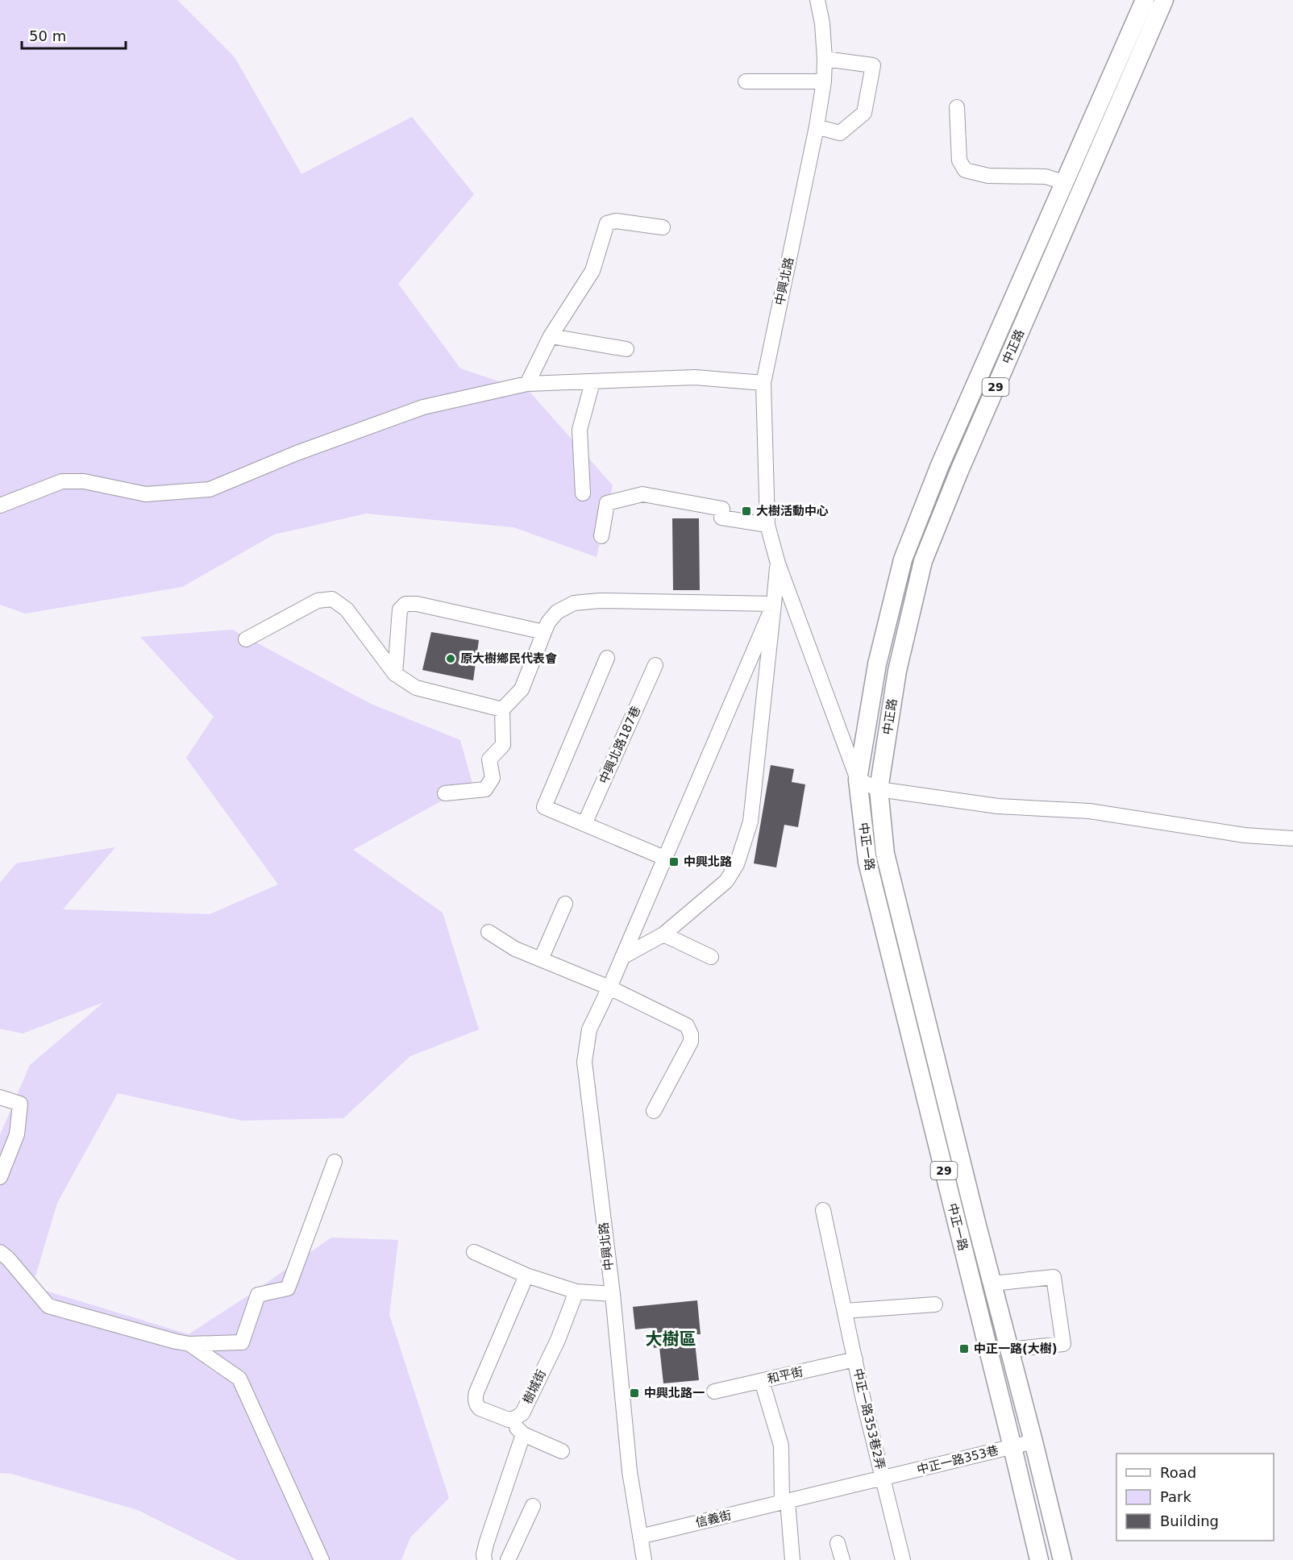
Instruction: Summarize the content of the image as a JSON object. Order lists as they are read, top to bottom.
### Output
{
  "streets": {
    "main road": ["中正路", "29", "中正一路"],
    "street": [
      "中興北路",
      "中興北路187巷",
      "和平街",
      "樹城街",
      "中正一路353巷2弄",
      "中正一路353巷",
      "信義街"
    ]
  },
  "crossings": [
    ["中興北路", "中正路"],
    ["中興北路", "中正一路"],
    ["中興北路", "信義街"],
    ["中正路", "中正一路"],
    ["中正一路", "中正一路353巷"],
    ["和平街", "中正一路353巷2弄"],
    ["中正一路353巷2弄", "中正一路353巷"],
    ["中正一路353巷", "信義街"]
  ],
  "districts": ["大樹區"],
  "places": {
    "transit": [
      "大樹活動中心",
      "中興北路",
      "中正一路(大樹)",
      "中興北路一"
    ],
    "other": ["原大樹鄉民代表會"]
  },
  "legend": ["Road", "Park", "Building"],
  "scale_bar": "50 m"
}
